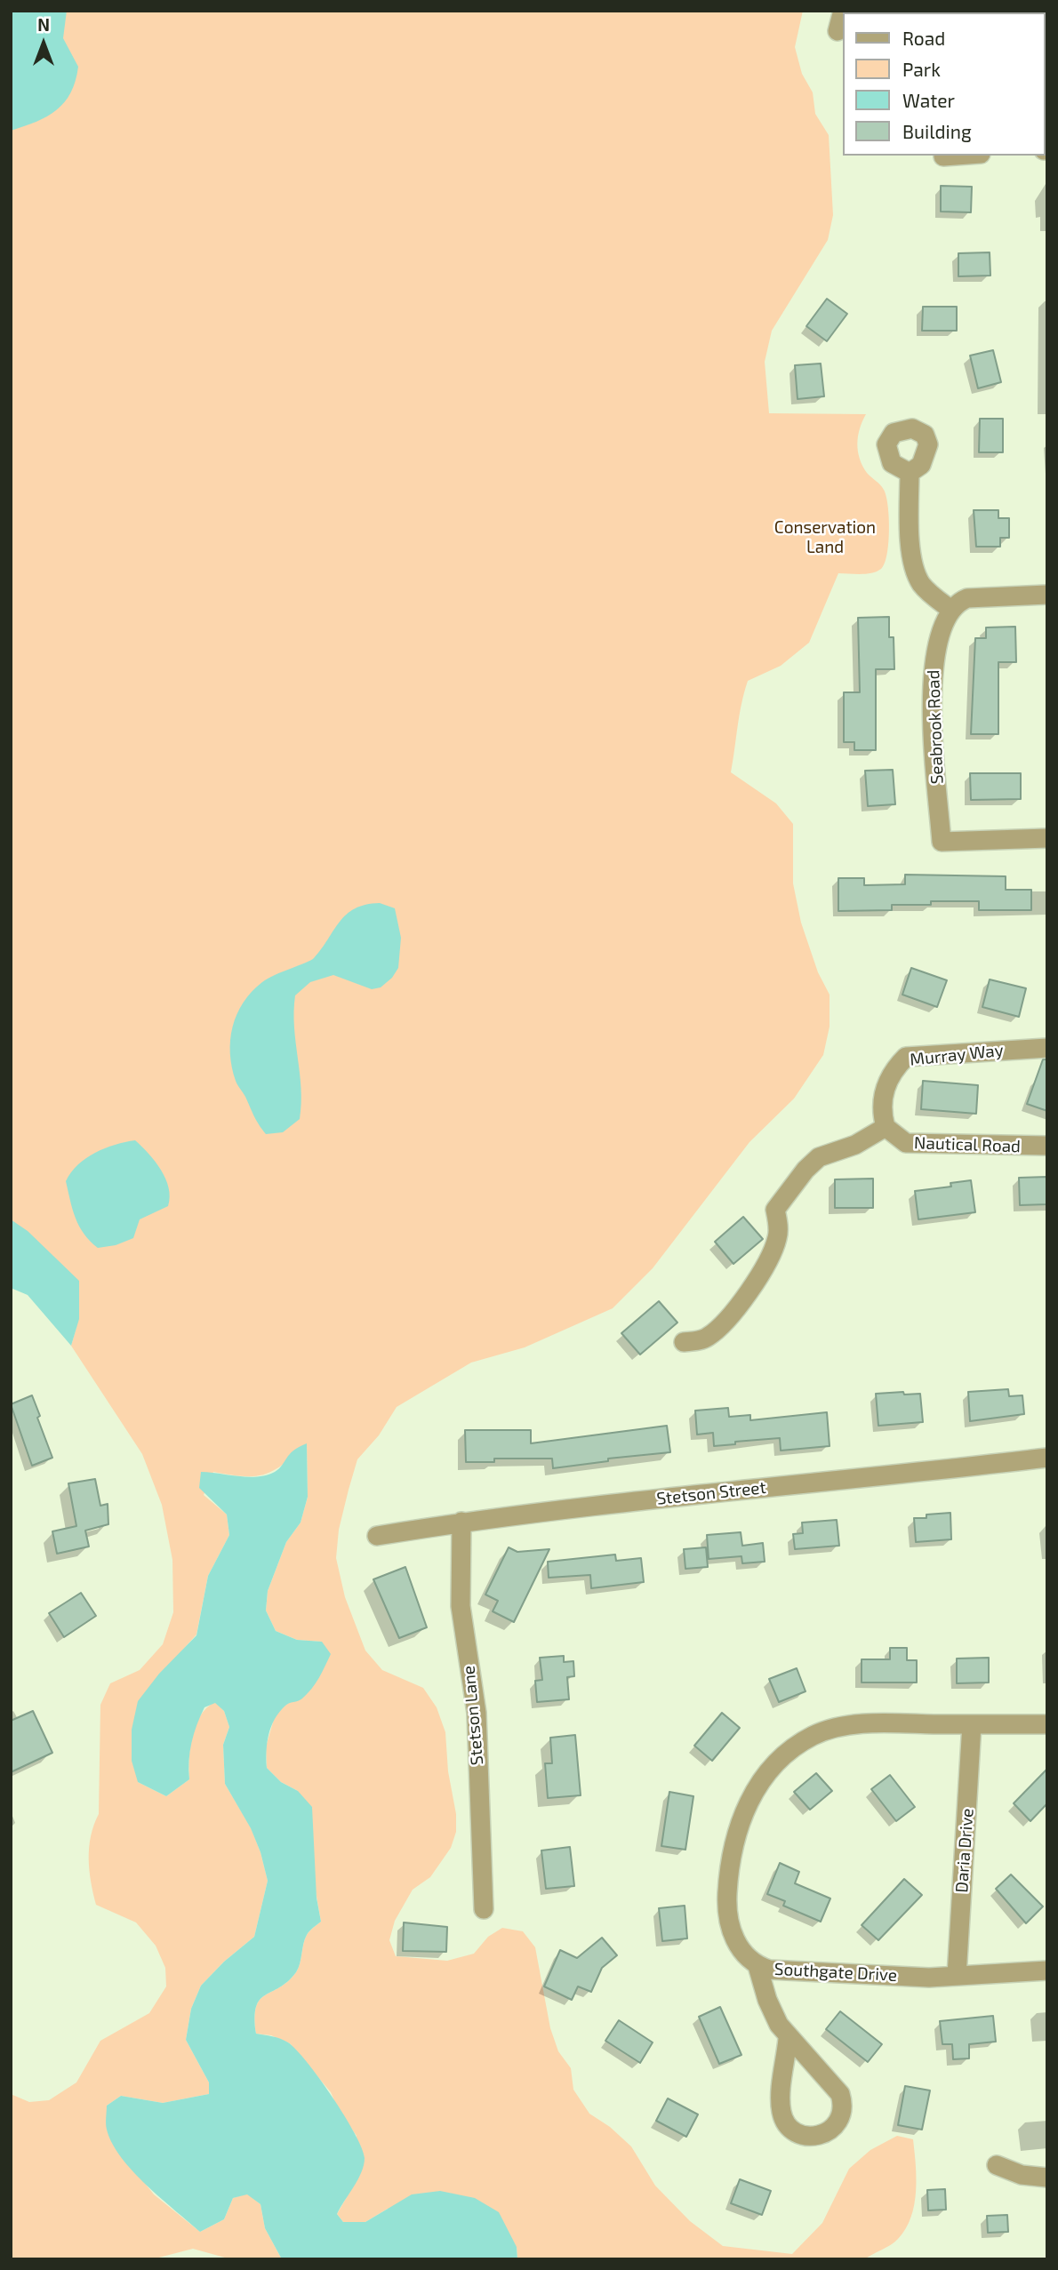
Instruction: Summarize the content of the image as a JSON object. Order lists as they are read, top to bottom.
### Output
{
  "streets": {
    "street": [
      "Seabrook Road",
      "Murray Way",
      "Nautical Road",
      "Stetson Street",
      "Stetson Lane",
      "Daria Drive",
      "Southgate Drive"
    ]
  },
  "crossings": [
    ["Murray Way", "Nautical Road"],
    ["Stetson Street", "Stetson Lane"],
    ["Daria Drive", "Southgate Drive"]
  ],
  "parks": ["Conservation Land"],
  "legend": [
    "Road",
    "Park",
    "Water",
    "Building"
  ],
  "north": "top"
}
